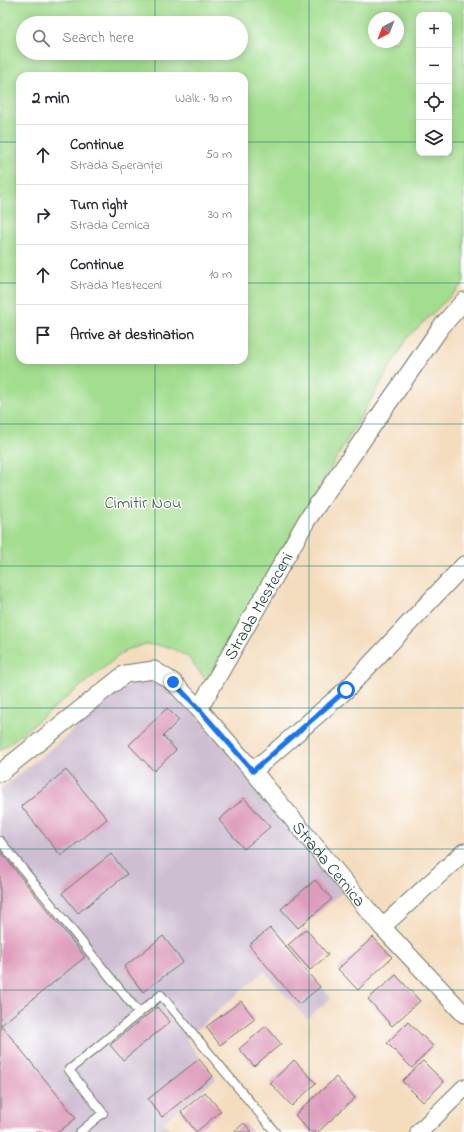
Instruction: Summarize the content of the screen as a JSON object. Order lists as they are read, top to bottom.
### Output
{
  "streets": {
    "street": ["Strada Mesteceni", "Strada Cernica"]
  },
  "crossings": [
    ["Strada Mesteceni", "Strada Cernica"]
  ],
  "parks": ["Cimitir Nou"],
  "north": "bottom left",
  "page": {
    "map_buttons": ["+", "−"],
    "search": "Search here",
    "heading": ["2 min", "Walk · 90 m"],
    "list": [
      ["Continue", "Strada Speranței", "50 m"],
      ["Turn right", "Strada Cernica", "30 m"],
      ["Continue", "Strada Mesteceni", "10 m"],
      "Arrive at destination"
    ]
  }
}
